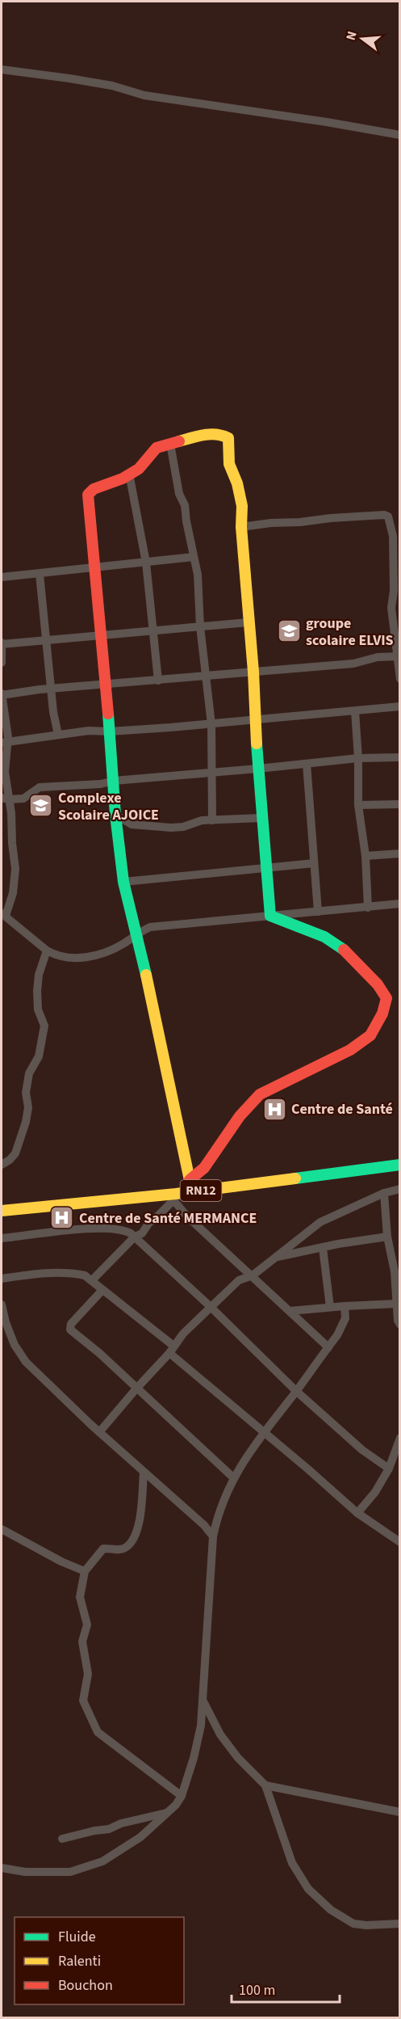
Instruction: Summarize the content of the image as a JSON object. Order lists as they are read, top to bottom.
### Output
{
  "streets": {
    "street": ["RN12"]
  },
  "places": {
    "school or university": ["groupe scolaire ELVIS", "Complexe Scolaire AJOICE"],
    "hospital": ["Centre de Santé", "Centre de Santé MERMANCE"]
  },
  "legend": ["Fluide", "Ralenti", "Bouchon"],
  "scale_bar": "100 m",
  "north": "left"
}
